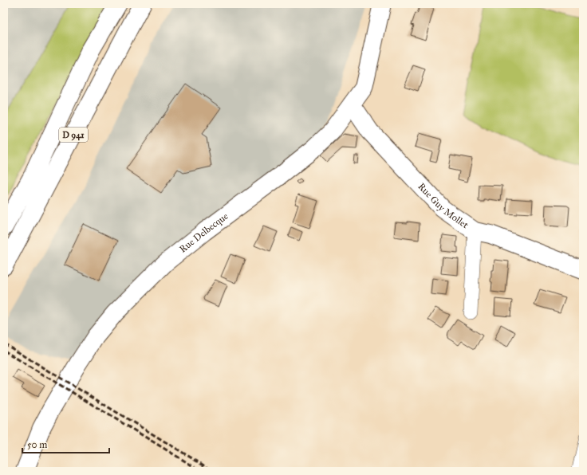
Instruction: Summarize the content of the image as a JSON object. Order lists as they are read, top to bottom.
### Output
{
  "streets": {
    "main road": ["D 941", "Rue Guy Mollet", "Rue Delbecque"]
  },
  "crossings": [
    ["Rue Guy Mollet", "Rue Delbecque"]
  ],
  "scale_bar": "50 m"
}
